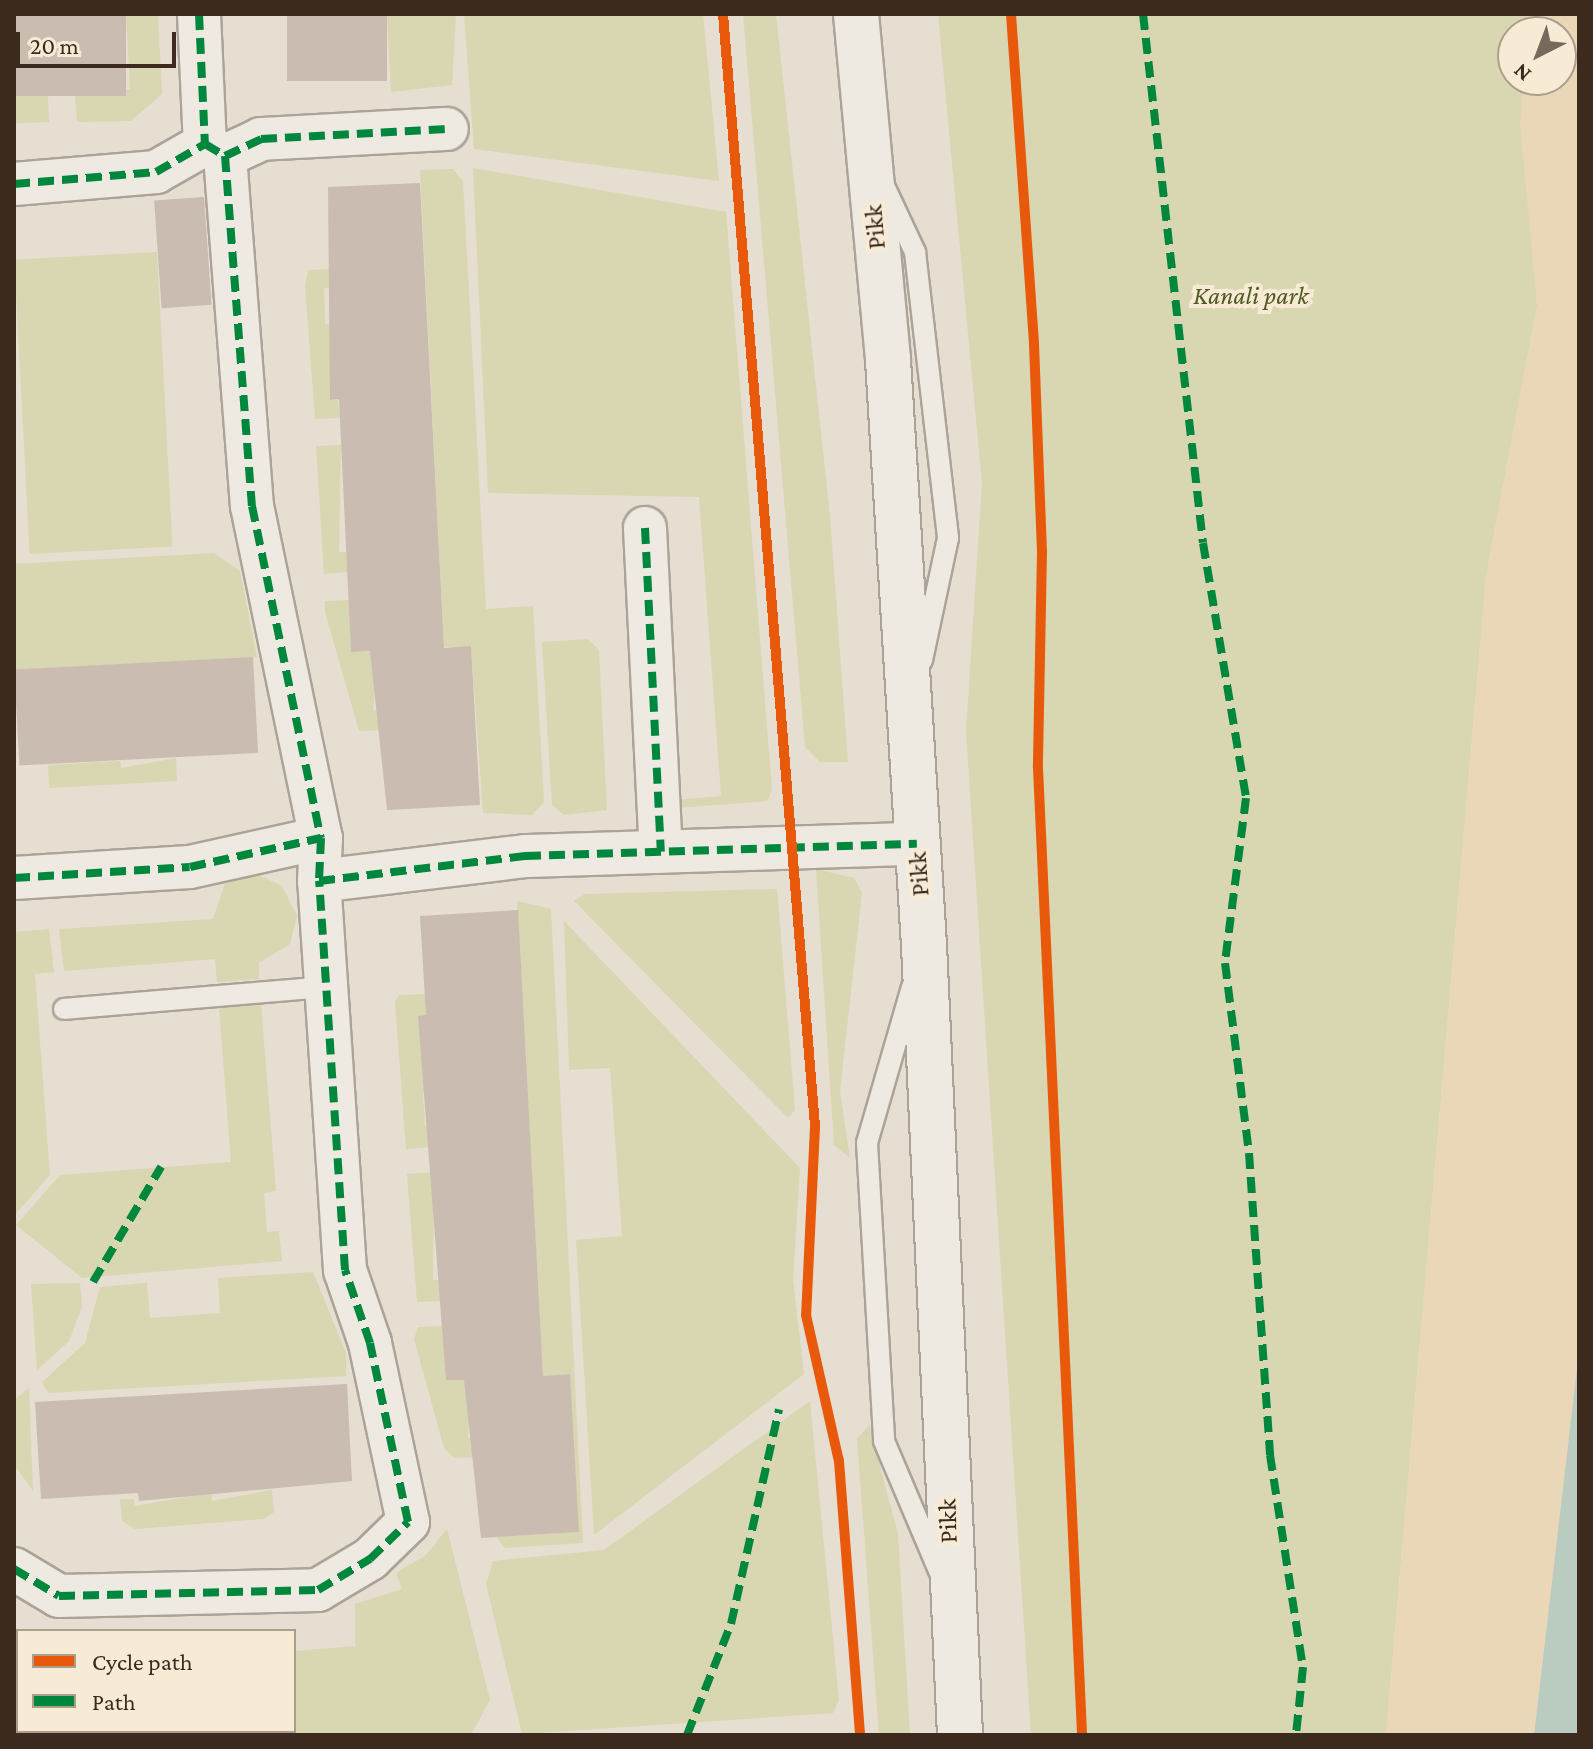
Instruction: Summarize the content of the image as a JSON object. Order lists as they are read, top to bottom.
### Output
{
  "streets": {
    "street": ["Pikk"]
  },
  "parks": ["Kanali park"],
  "legend": ["Cycle path", "Path"],
  "scale_bar": "20 m",
  "north": "bottom left"
}
